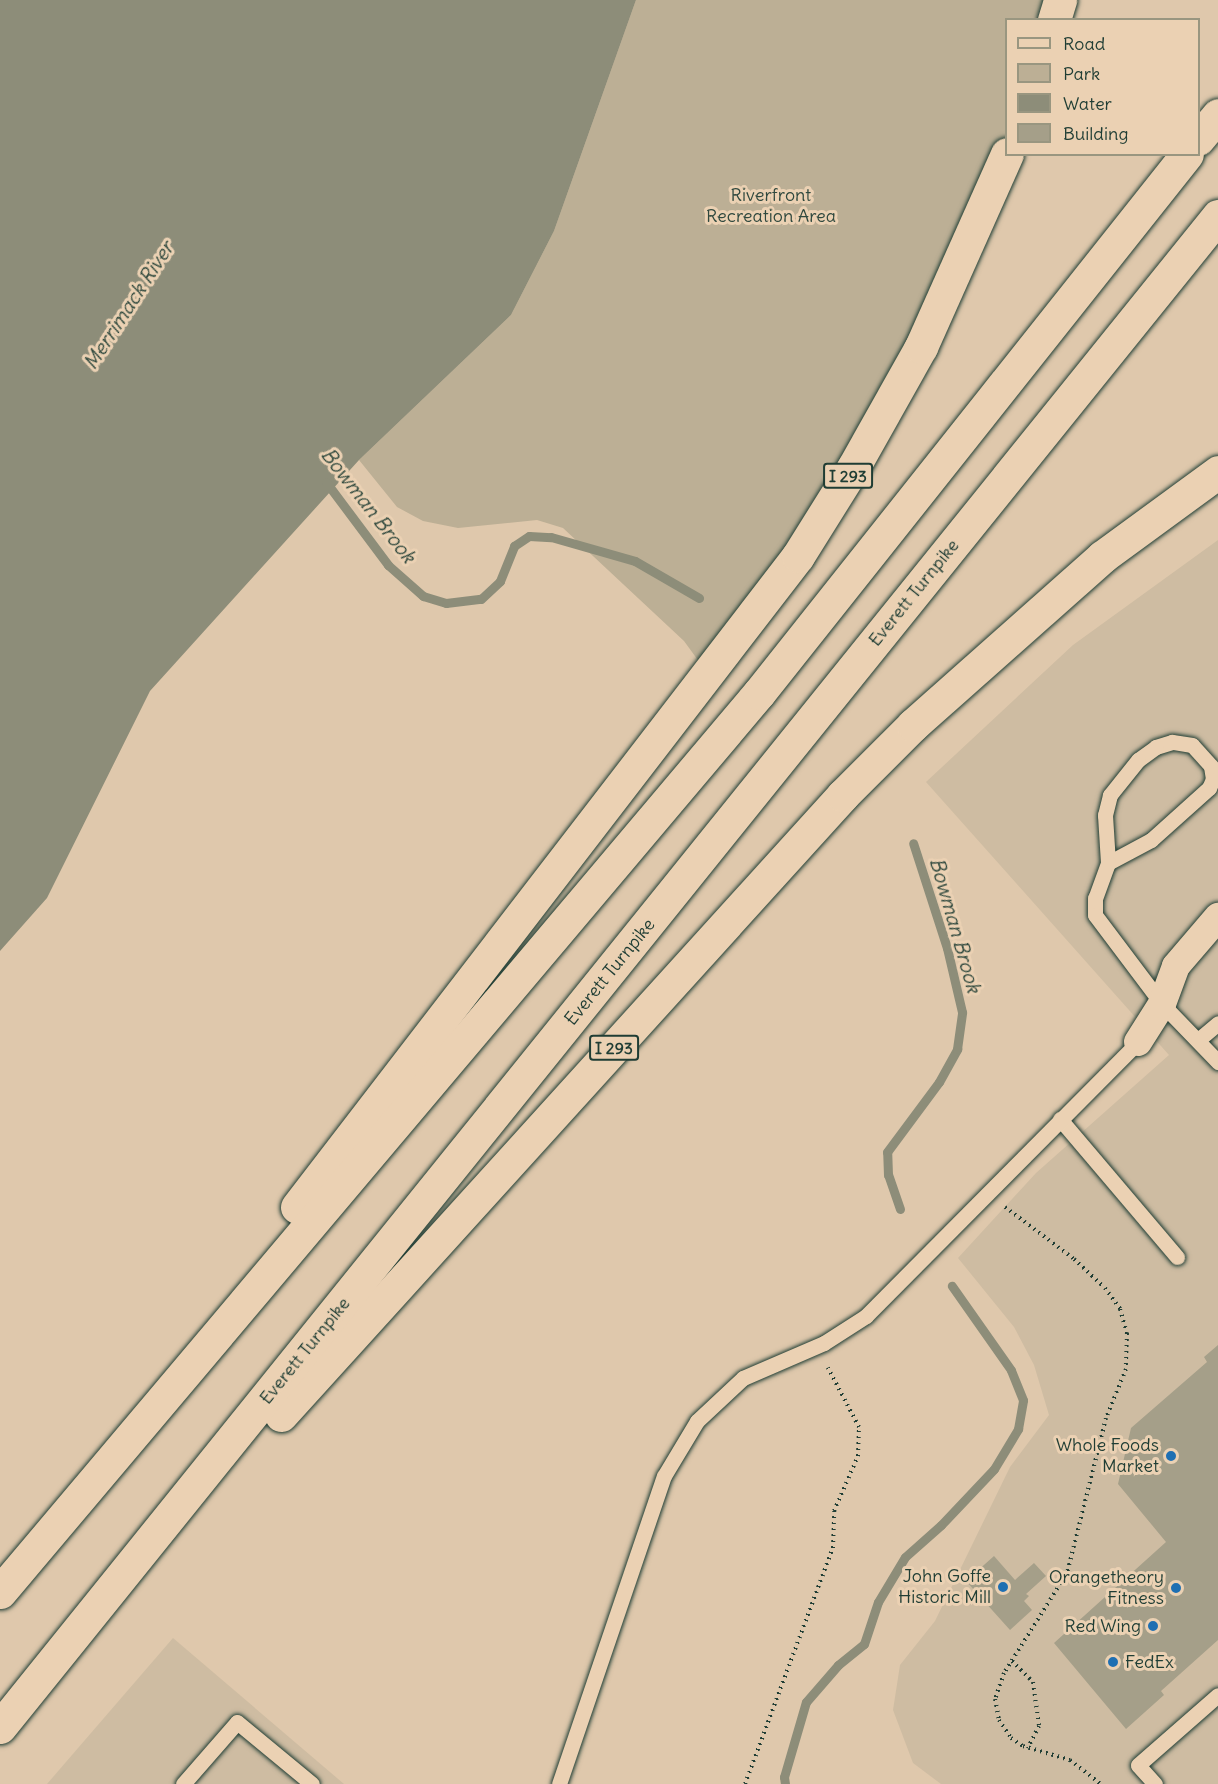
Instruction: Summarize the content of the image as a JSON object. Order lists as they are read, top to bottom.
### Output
{
  "streets": {
    "highway": ["I 293", "Everett Turnpike"]
  },
  "crossings": [
    ["I 293", "Everett Turnpike"]
  ],
  "water": ["Merrimack River", "Bowman Brook"],
  "parks": ["Riverfront Recreation Area"],
  "places": [
    "Whole Foods Market",
    "John Goffe Historic Mill",
    "Orangetheory Fitness",
    "Red Wing",
    "FedEx"
  ],
  "legend": [
    "Road",
    "Park",
    "Water",
    "Building"
  ]
}
